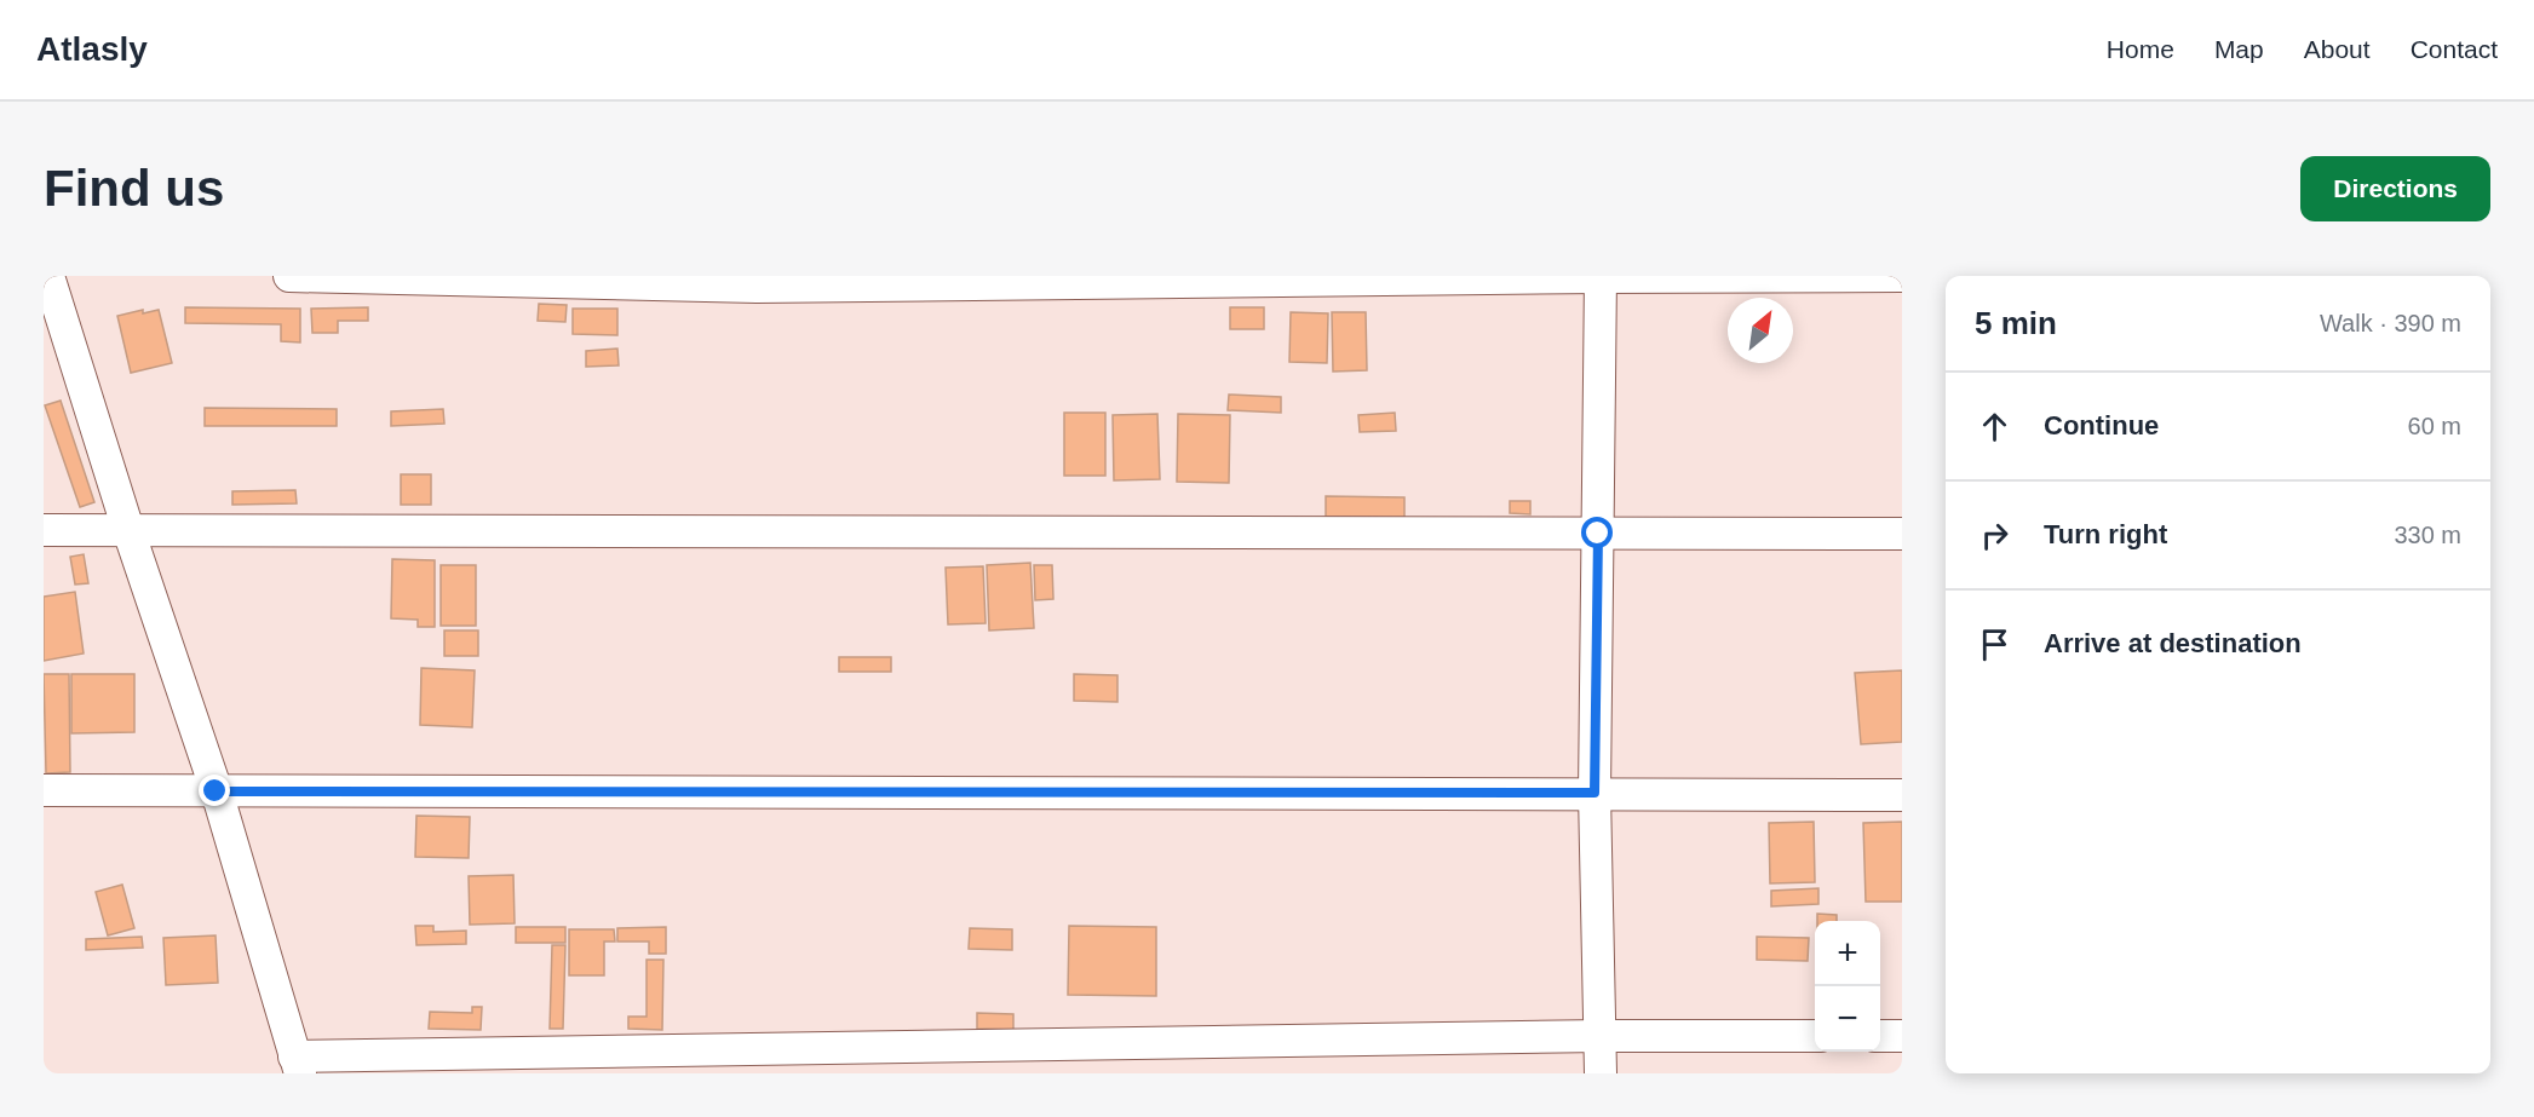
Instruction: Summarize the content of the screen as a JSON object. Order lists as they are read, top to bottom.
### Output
{
  "north": "top right",
  "page": {
    "header": "Atlasly",
    "nav": [
      "Home",
      "Map",
      "About",
      "Contact"
    ],
    "buttons": "Directions",
    "title": "Find us",
    "heading": ["5 min", "Walk · 390 m"],
    "list": [
      ["Continue", "60 m"],
      ["Turn right", "330 m"],
      "Arrive at destination"
    ],
    "map_buttons": ["+", "−"]
  }
}
